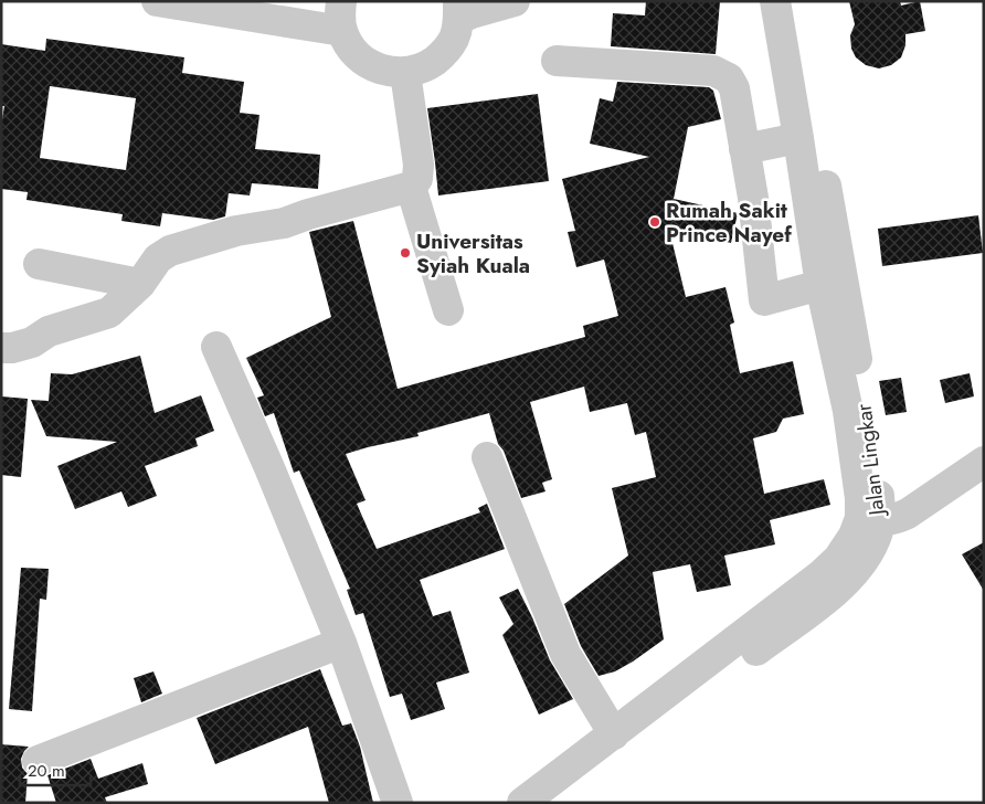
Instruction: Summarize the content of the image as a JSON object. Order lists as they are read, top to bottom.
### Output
{
  "streets": {
    "street": ["Jalan Lingkar"]
  },
  "places": ["Rumah Sakit Prince Nayef", "Universitas Syiah Kuala"],
  "scale_bar": "20 m"
}
